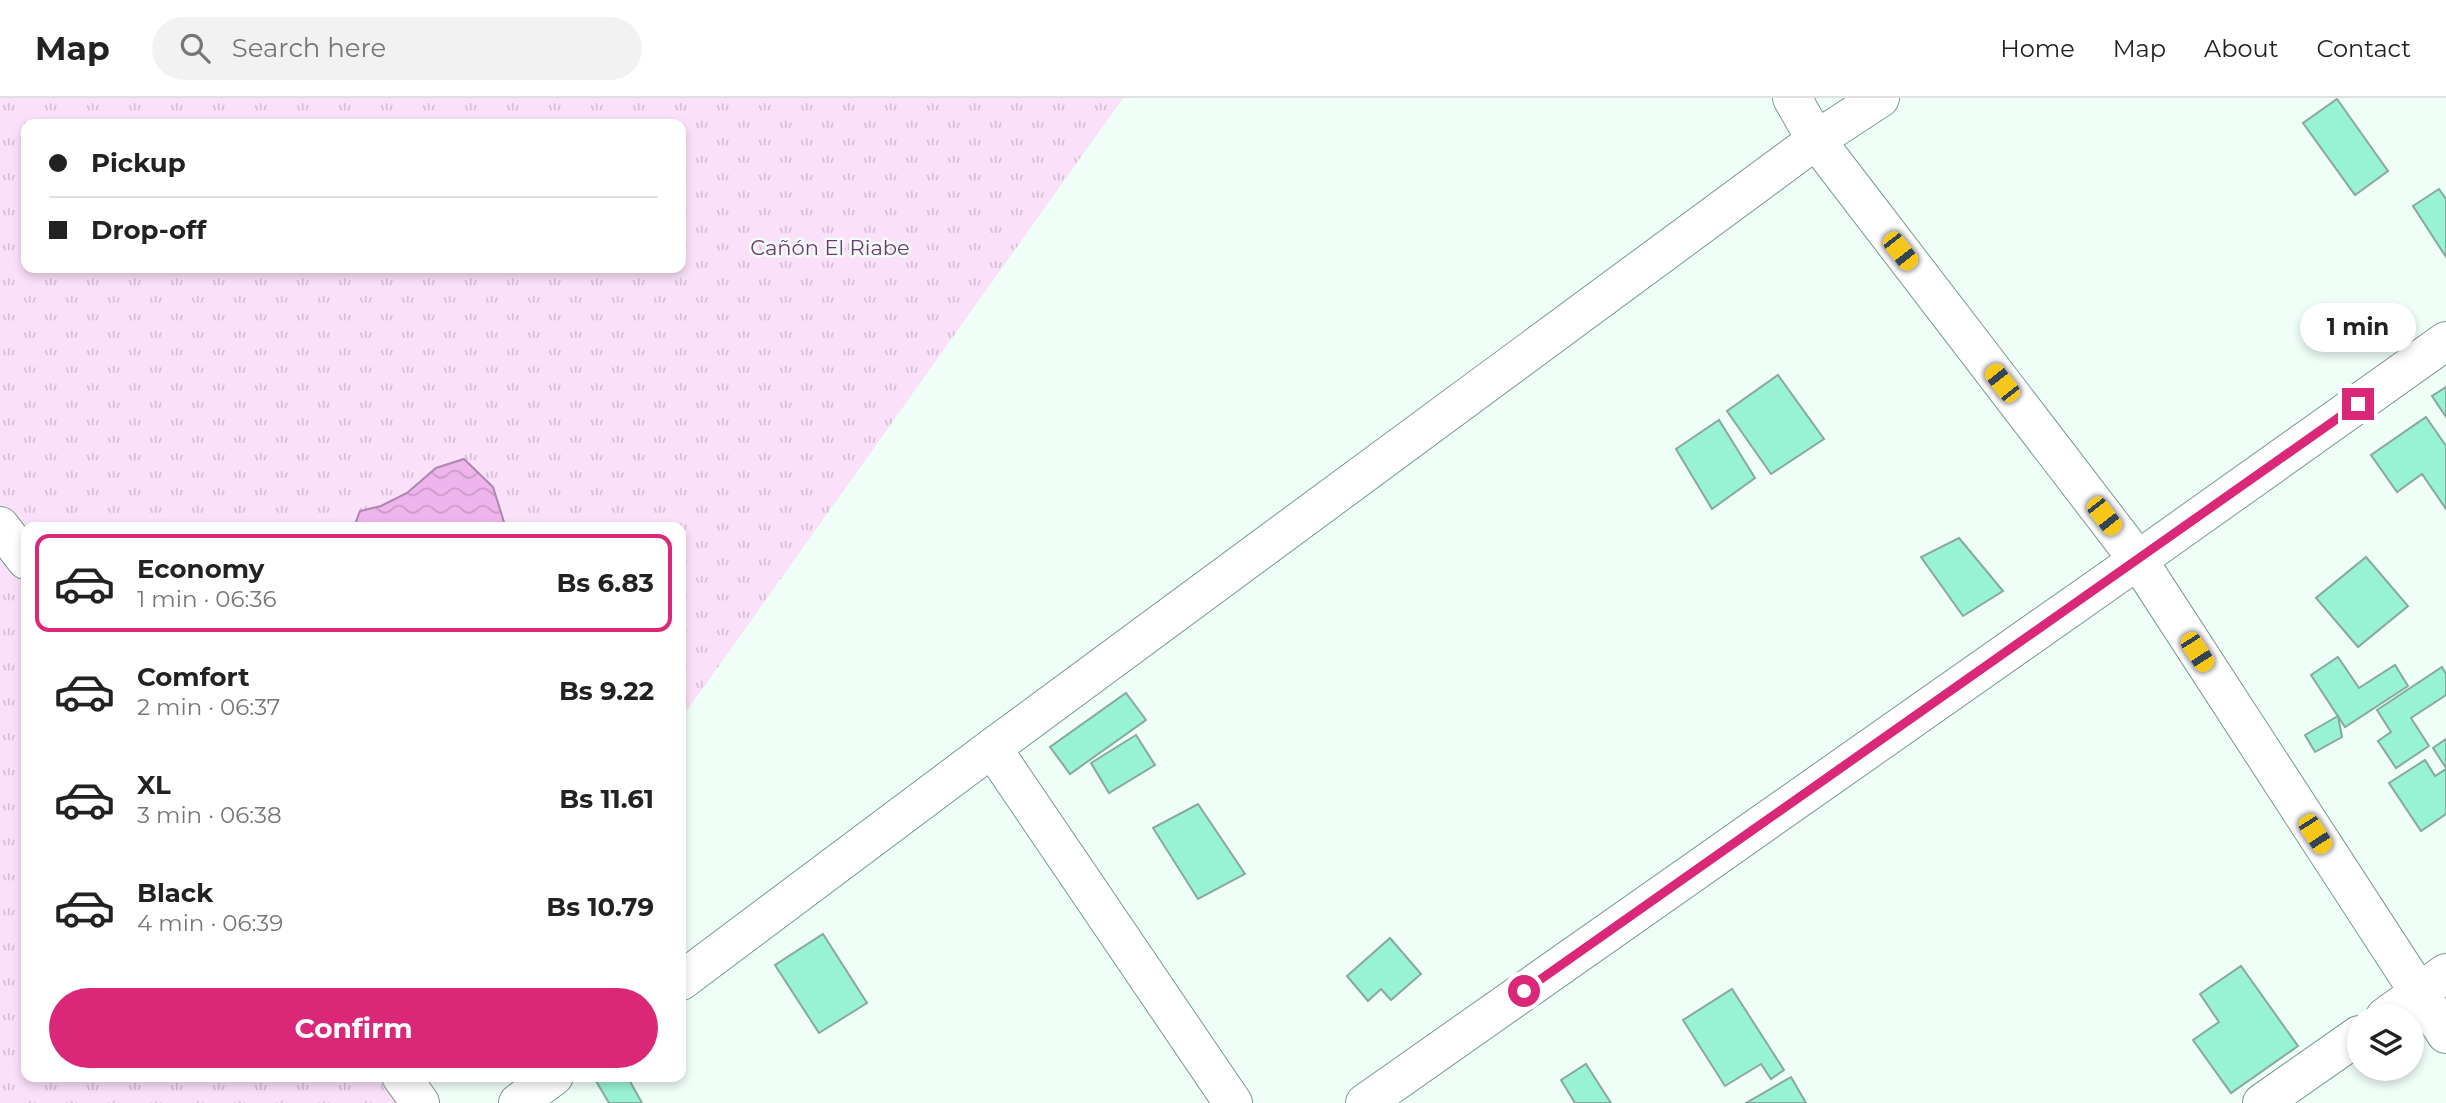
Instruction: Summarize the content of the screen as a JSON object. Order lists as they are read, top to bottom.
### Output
{
  "parks": ["Cañón El Riabe"],
  "page": {
    "header": "Map",
    "search": "Search here",
    "nav": [
      "Home",
      "Map",
      "About",
      "Contact"
    ],
    "banner": ["Pickup", "Drop-off"],
    "bubble": "1 min",
    "list": [
      {
        "name": "Economy",
        "note": "1 min · 06:36",
        "value": "Bs 6.83"
      },
      {
        "name": "Comfort",
        "note": "2 min · 06:37",
        "value": "Bs 9.22"
      },
      {
        "name": "XL",
        "note": "3 min · 06:38",
        "value": "Bs 11.61"
      },
      {
        "name": "Black",
        "note": "4 min · 06:39",
        "value": "Bs 10.79"
      }
    ],
    "buttons": "Confirm"
  }
}
